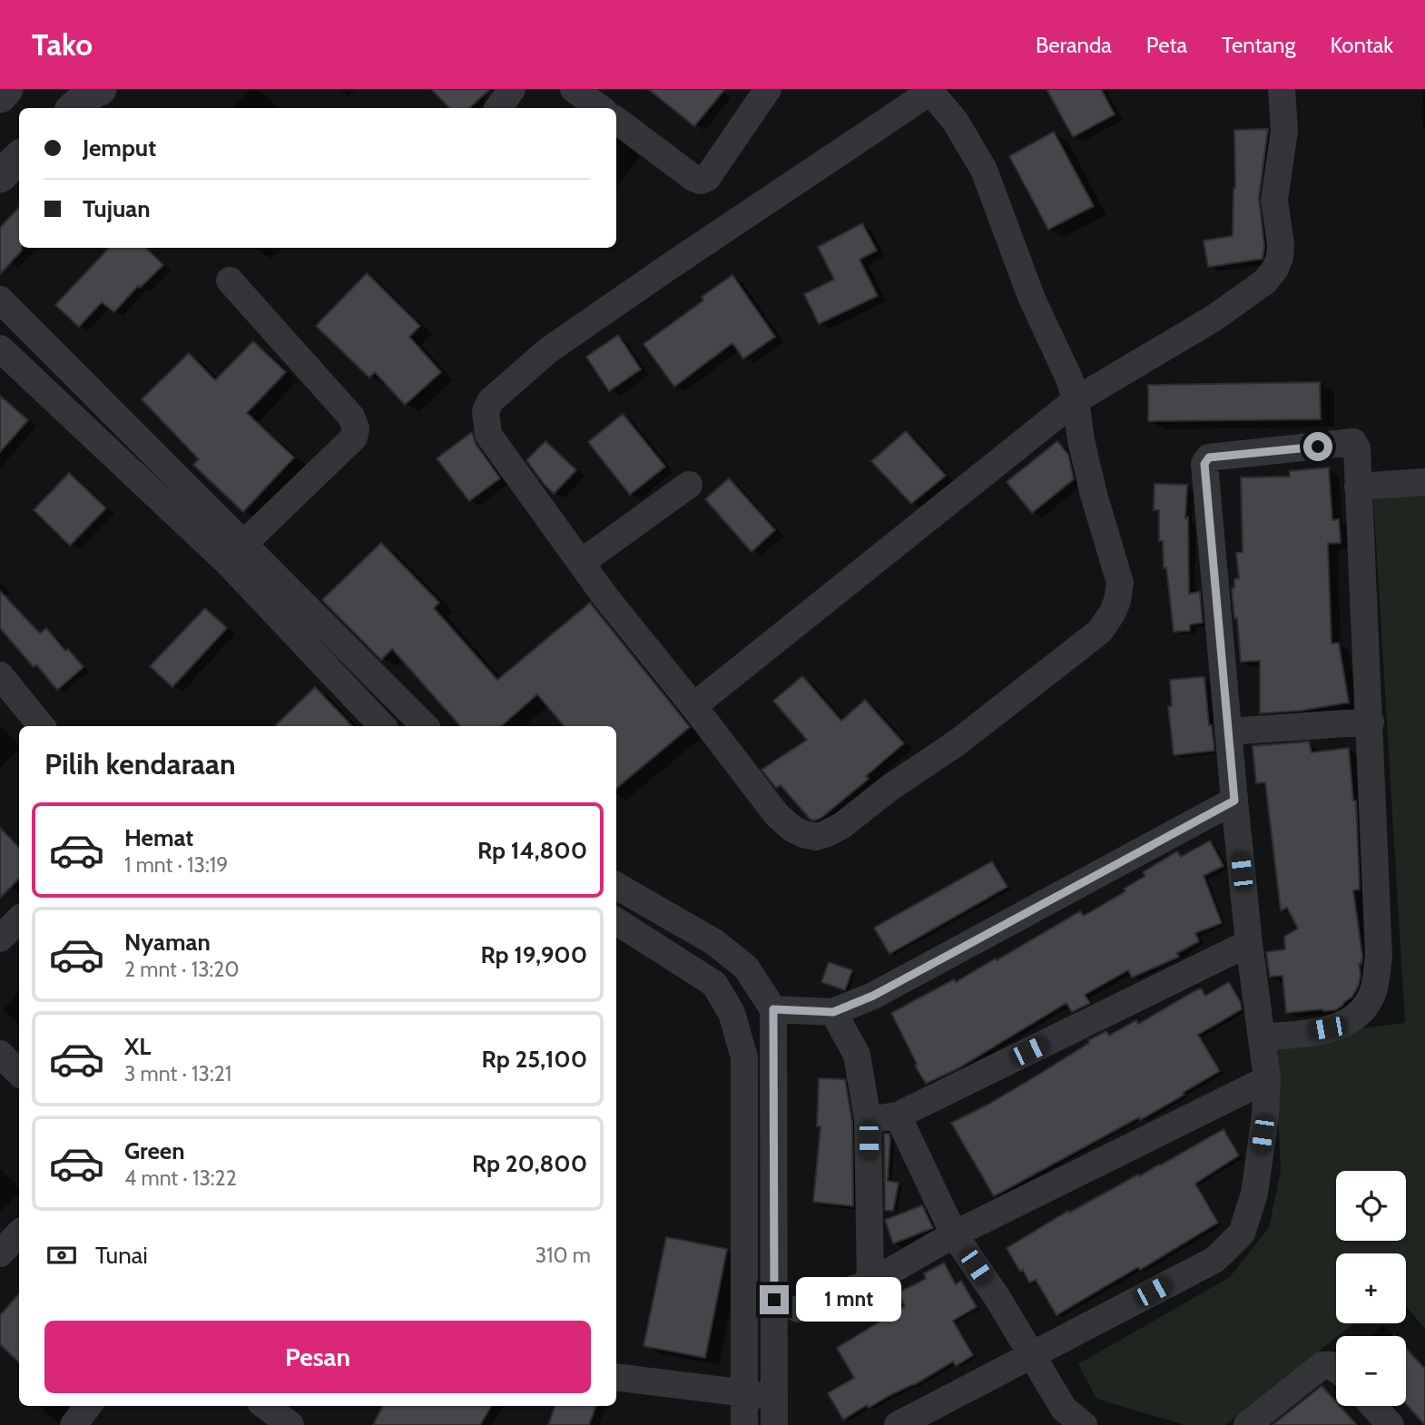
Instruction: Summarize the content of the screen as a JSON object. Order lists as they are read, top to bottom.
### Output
{
  "page": {
    "header": "Tako",
    "nav": [
      "Beranda",
      "Peta",
      "Tentang",
      "Kontak"
    ],
    "banner": ["Jemput", "Tujuan"],
    "heading": "Pilih kendaraan",
    "list": [
      {
        "name": "Hemat",
        "note": "1 mnt · 13:19",
        "value": "Rp 14,800"
      },
      {
        "name": "Nyaman",
        "note": "2 mnt · 13:20",
        "value": "Rp 19,900"
      },
      {
        "name": "XL",
        "note": "3 mnt · 13:21",
        "value": "Rp 25,100"
      },
      {
        "name": "Green",
        "note": "4 mnt · 13:22",
        "value": "Rp 20,800"
      }
    ],
    "map_buttons": ["+", "−"],
    "pay": ["Tunai", "310 m"],
    "bubble": "1 mnt",
    "buttons": "Pesan"
  }
}
